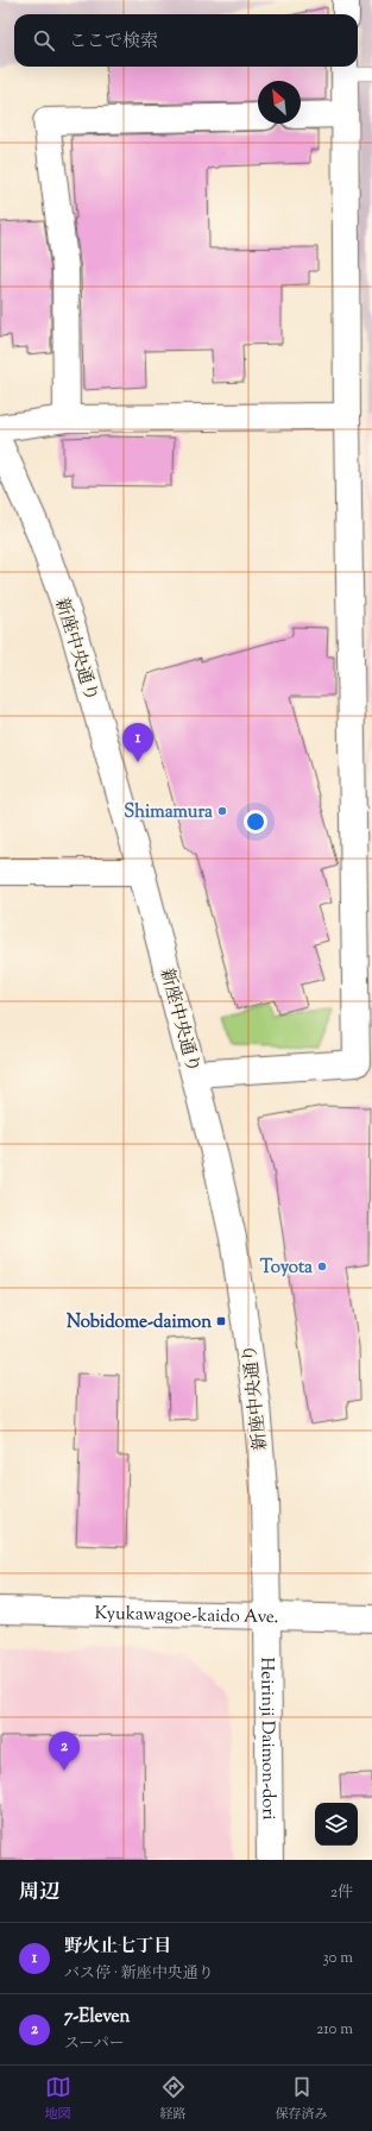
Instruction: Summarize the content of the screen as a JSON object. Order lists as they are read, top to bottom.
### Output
{
  "streets": {
    "street": ["新座中央通り", "Kyukawagoe-kaido Ave.", "Heirinji Daimon-dori"]
  },
  "crossings": [
    ["新座中央通り", "Kyukawagoe-kaido Ave."],
    ["新座中央通り", "Heirinji Daimon-dori"],
    ["Kyukawagoe-kaido Ave.", "Heirinji Daimon-dori"]
  ],
  "places": {
    "other": ["Shimamura", "Toyota"],
    "transit": ["Nobidome-daimon"]
  },
  "north": "top left",
  "page": {
    "search": "ここで検索",
    "pins": ["1", "2"],
    "heading": ["周辺", "2件"],
    "list": [
      {
        "mark": "1",
        "name": "野火止七丁目",
        "note": "バス停 · 新座中央通り",
        "value": "30 m"
      },
      {
        "mark": "2",
        "name": "7-Eleven",
        "note": "スーパー",
        "value": "210 m"
      }
    ],
    "nav": ["地図", "経路", "保存済み"]
  }
}
